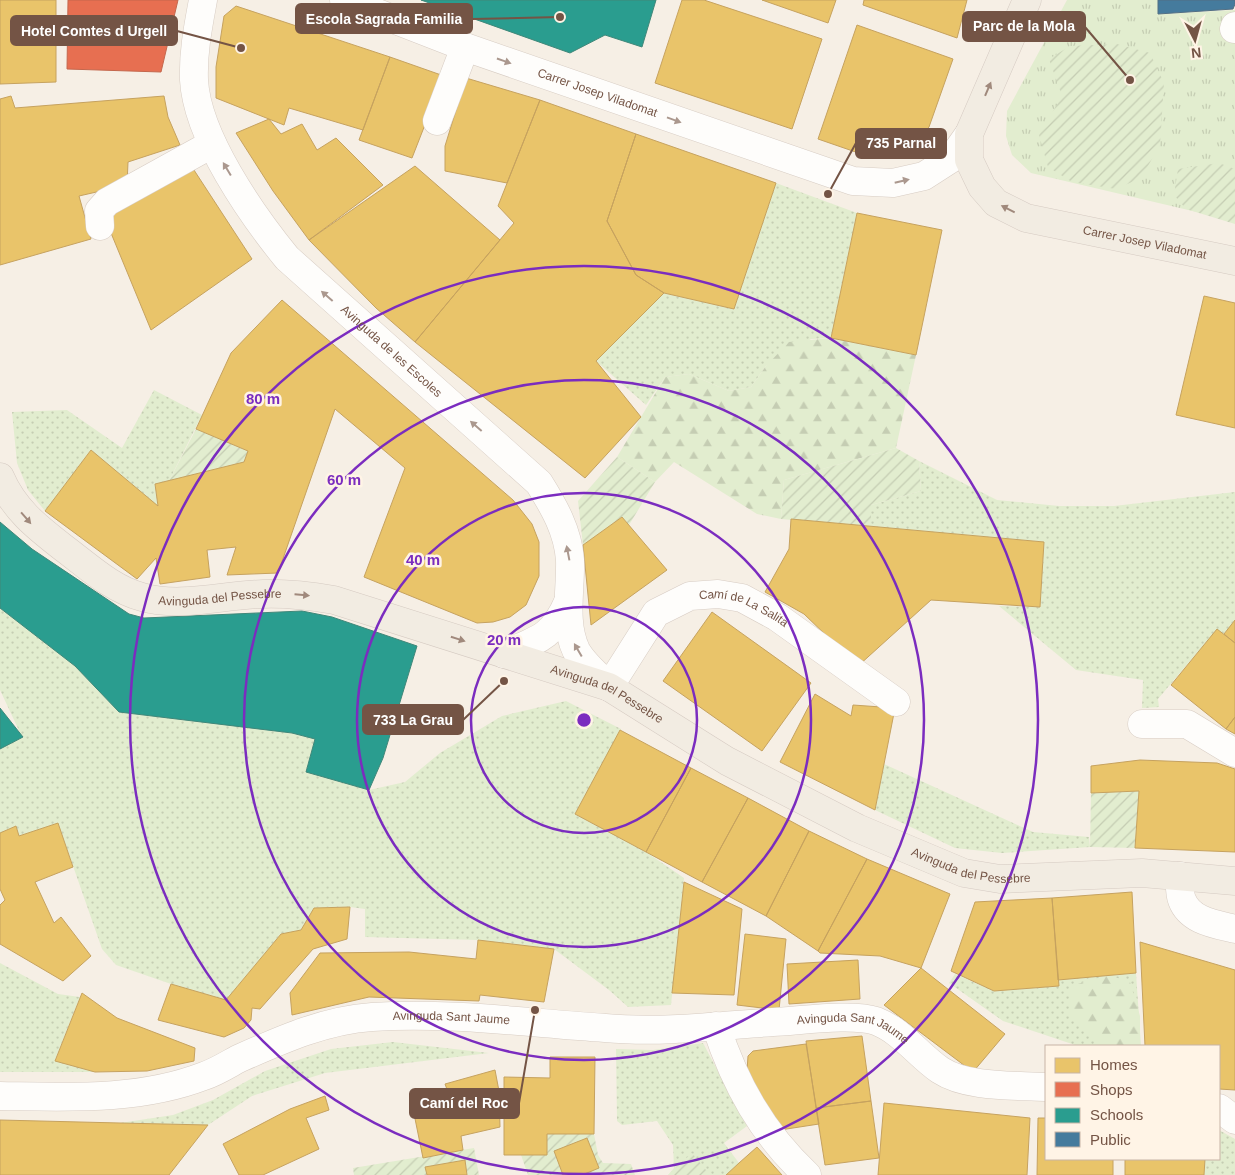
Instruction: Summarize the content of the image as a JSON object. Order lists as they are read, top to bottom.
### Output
{
  "streets": {
    "main road": ["Carrer Josep Viladomat", "Avinguda del Pessebre"],
    "street": ["Avinguda de les Escoles", "Camí de La Salita", "Avinguda Sant Jaume"]
  },
  "crossings": [
    ["Avinguda de les Escoles", "Avinguda del Pessebre"],
    ["Avinguda de les Escoles", "Camí de La Salita"],
    ["Avinguda del Pessebre", "Camí de La Salita"]
  ],
  "one_way": ["Avinguda de les Escoles", "Avinguda del Pessebre"],
  "places": [
    "Escola Sagrada Familia",
    "Hotel Comtes d Urgell",
    "Parc de la Mola",
    "735 Parnal",
    "733 La Grau",
    "Camí del Roc"
  ],
  "legend": [
    "Homes",
    "Shops",
    "Schools",
    "Public"
  ],
  "north": "bottom",
  "rings": [
    "80 m",
    "60 m",
    "40 m",
    "20 m"
  ]
}
